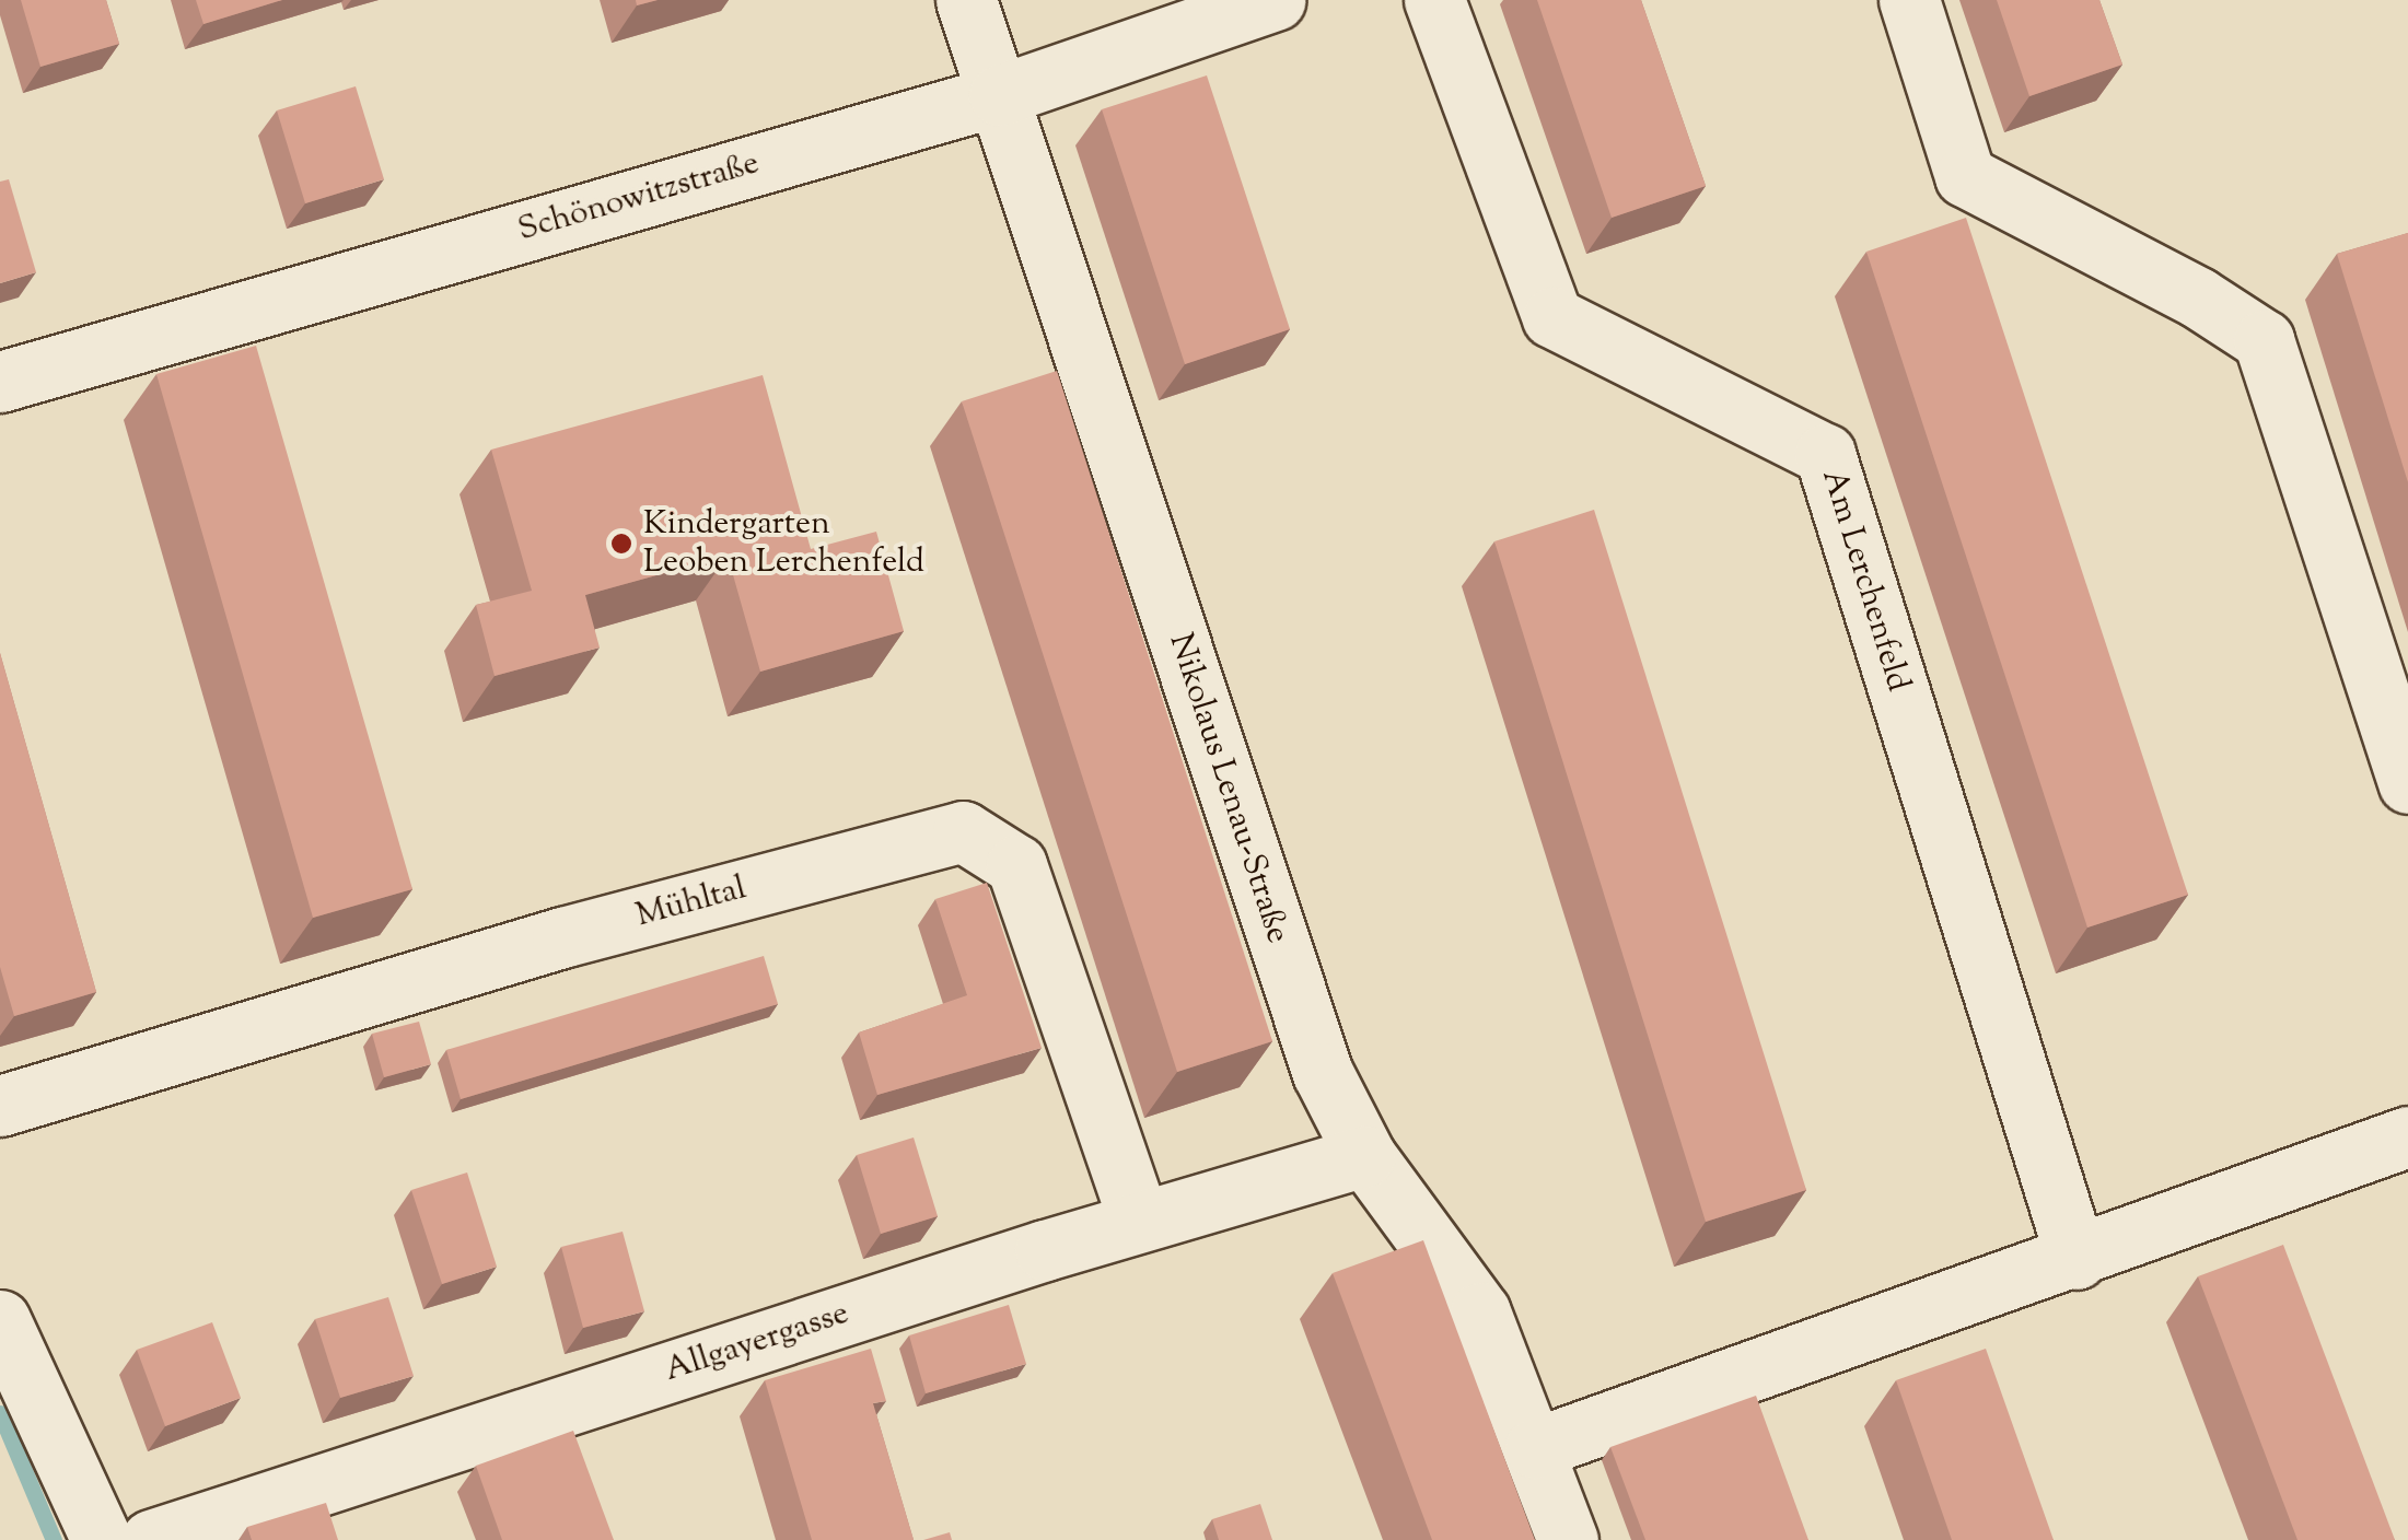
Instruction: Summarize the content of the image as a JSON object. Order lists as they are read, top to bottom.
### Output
{
  "streets": {
    "street": [
      "Schönowitzstraße",
      "Am Lerchenfeld",
      "Nikolaus Lenau-Straße",
      "Mühltal",
      "Allgayergasse"
    ]
  },
  "crossings": [
    ["Schönowitzstraße", "Nikolaus Lenau-Straße"],
    ["Nikolaus Lenau-Straße", "Allgayergasse"],
    ["Mühltal", "Allgayergasse"]
  ],
  "places": ["Kindergarten Leoben Lerchenfeld"]
}
